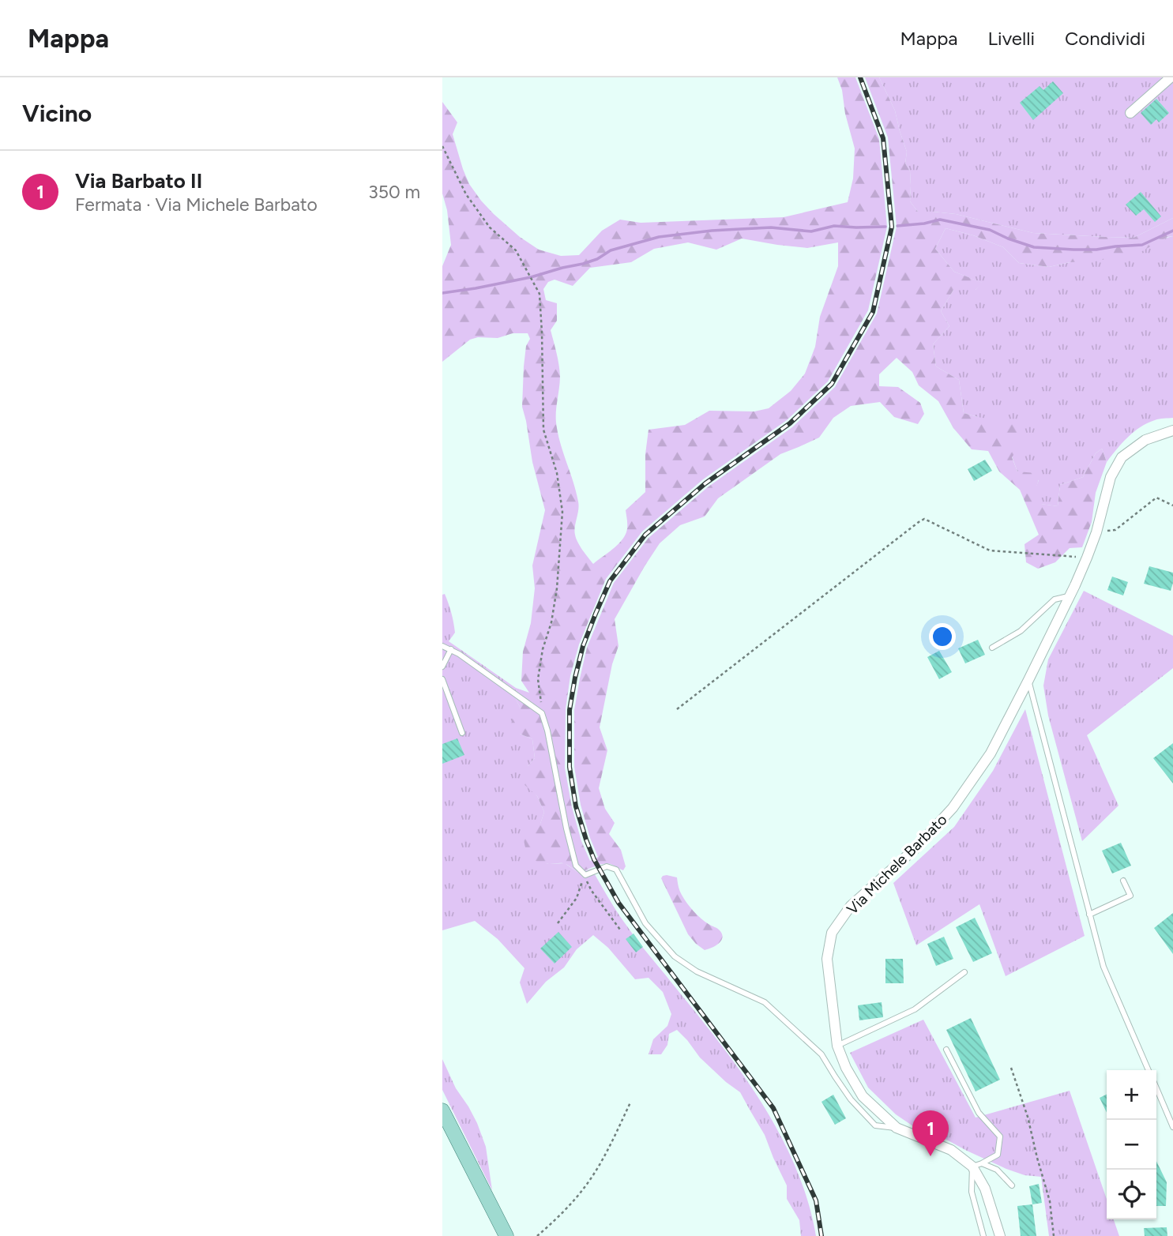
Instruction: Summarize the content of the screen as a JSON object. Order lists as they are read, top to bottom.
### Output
{
  "streets": {
    "street": ["Via Michele Barbato"]
  },
  "page": {
    "header": "Mappa",
    "nav": ["Mappa", "Livelli", "Condividi"],
    "heading": "Vicino",
    "list": [
      {
        "mark": "1",
        "name": "Via Barbato II",
        "note": "Fermata · Via Michele Barbato",
        "value": "350 m"
      }
    ],
    "map_buttons": ["+", "−"],
    "pins": "1"
  }
}
